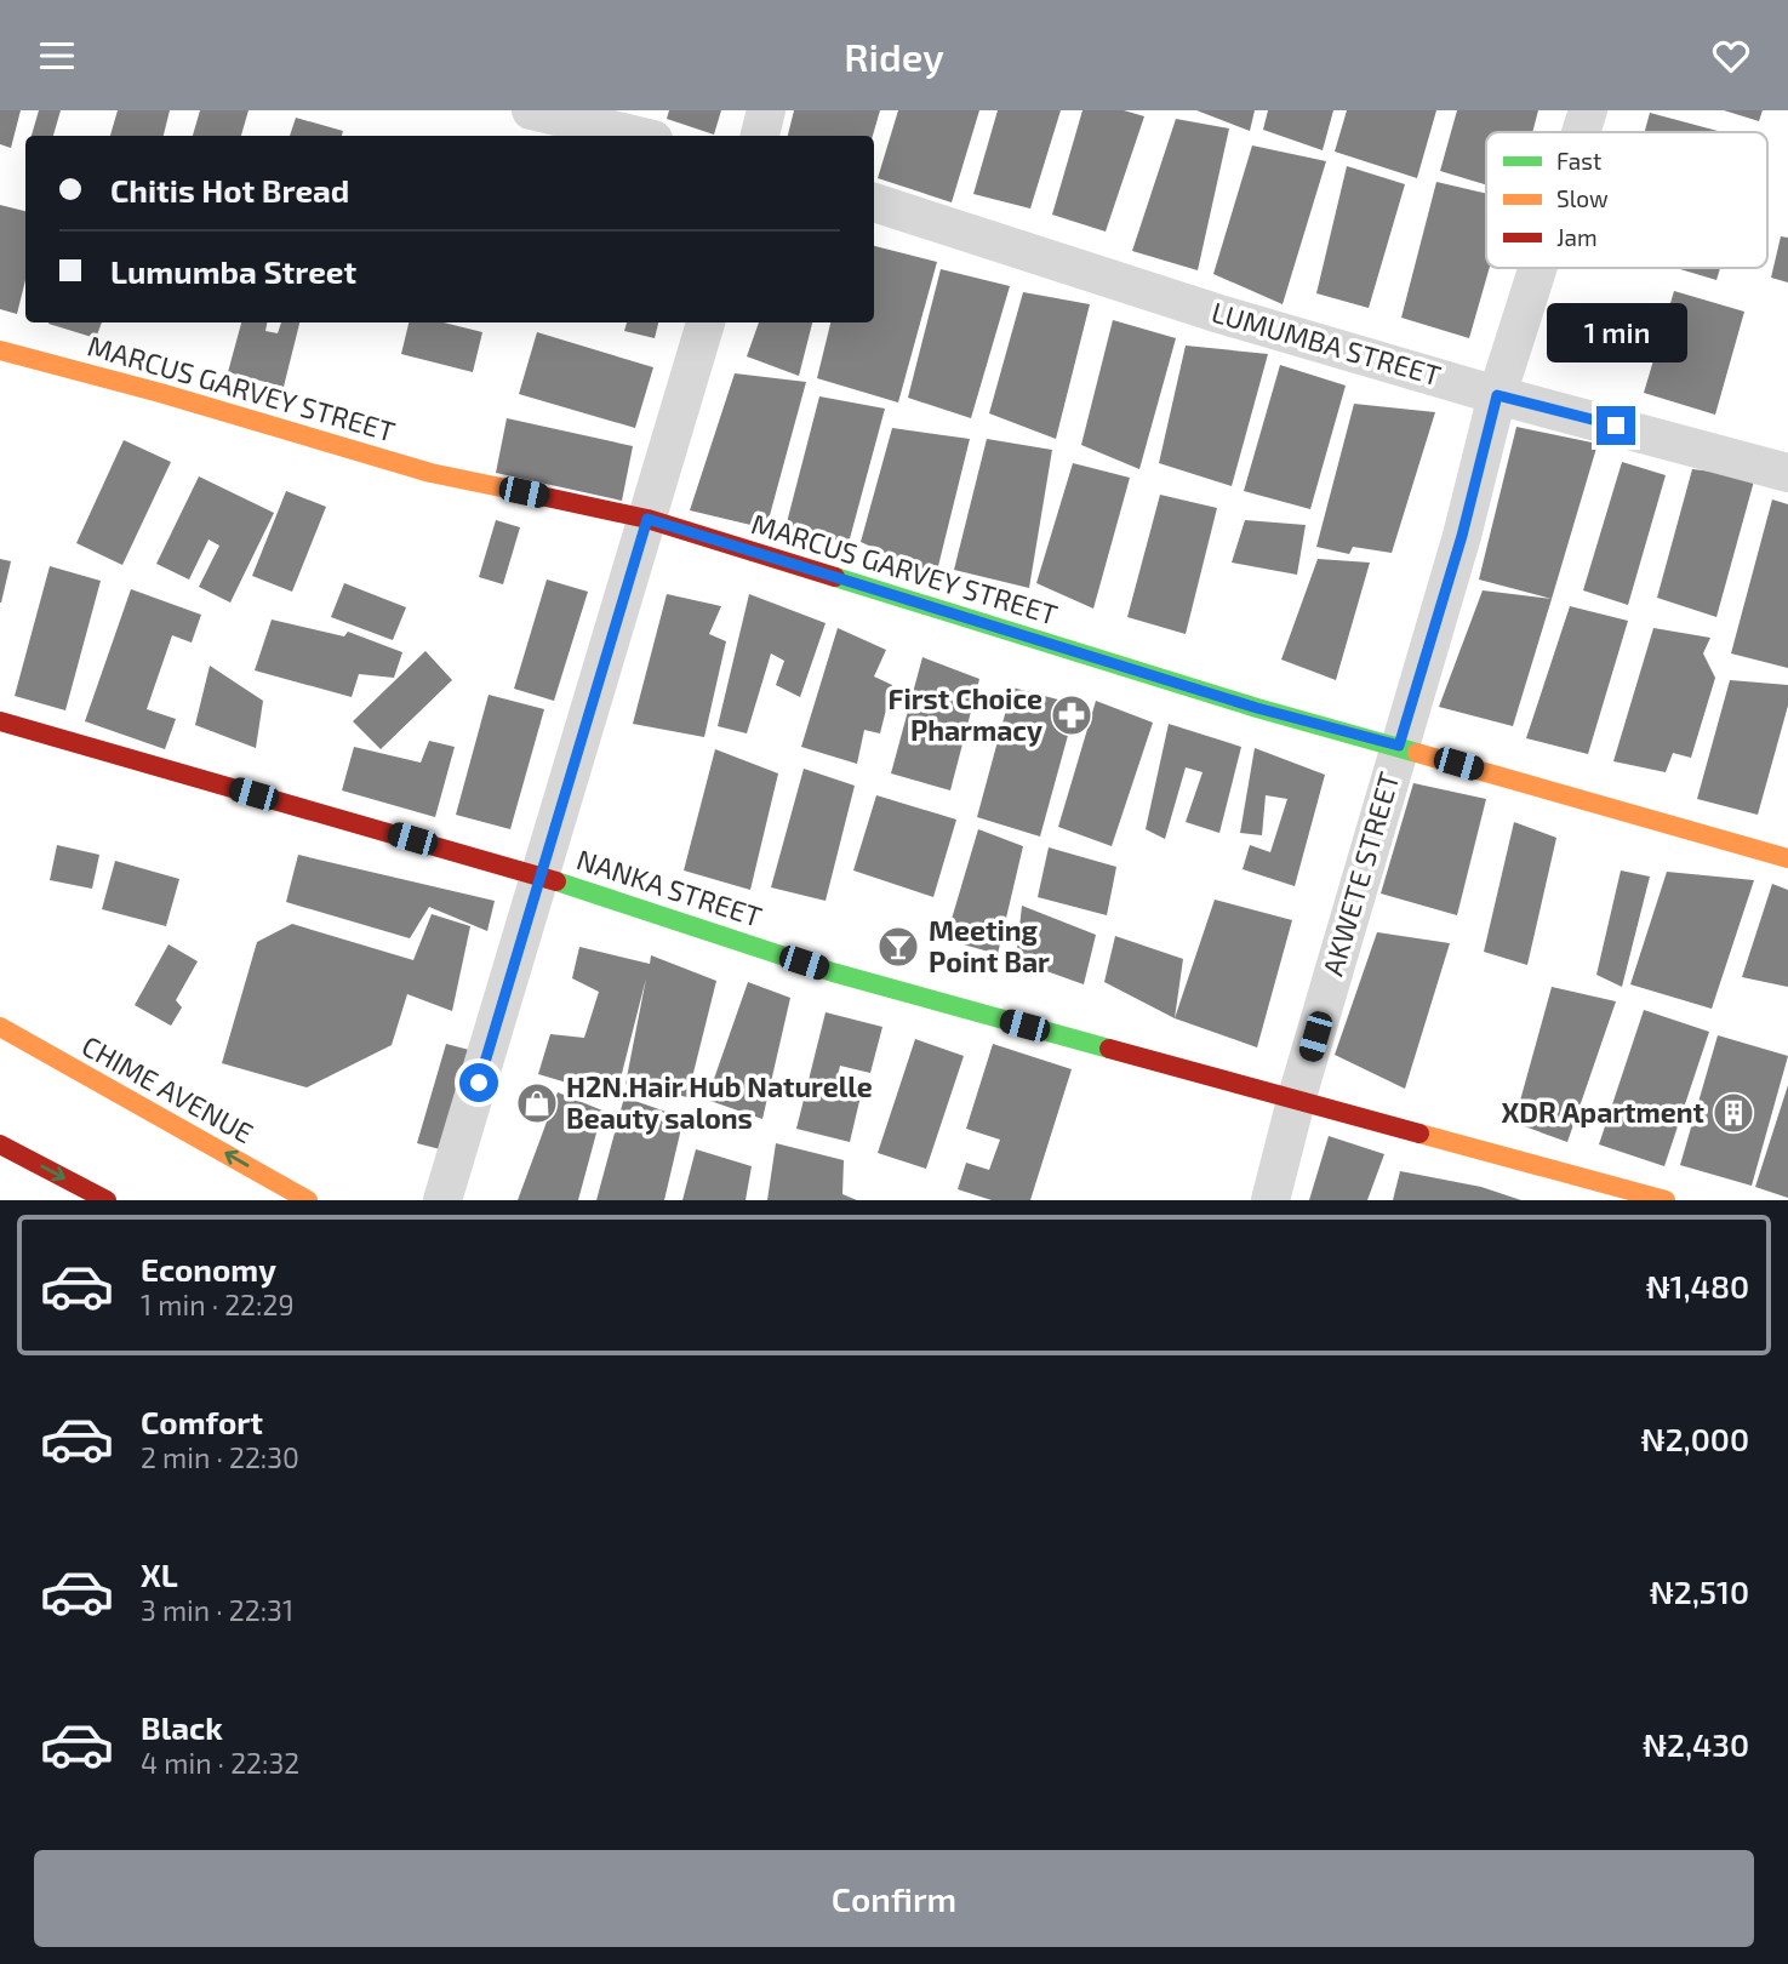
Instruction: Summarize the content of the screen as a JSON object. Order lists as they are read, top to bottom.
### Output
{
  "streets": {
    "street": [
      "LUMUMBA STREET",
      "MARCUS GARVEY STREET",
      "AKWETE STREET",
      "NANKA STREET",
      "CHIME AVENUE"
    ]
  },
  "crossings": [
    ["LUMUMBA STREET", "AKWETE STREET"],
    ["MARCUS GARVEY STREET", "AKWETE STREET"],
    ["AKWETE STREET", "NANKA STREET"]
  ],
  "places": {
    "pharmacy": ["First Choice Pharmacy"],
    "bar": ["Meeting Point Bar"],
    "shop": ["H2N.Hair Hub Naturelle Beauty salons"],
    "building": ["XDR Apartment"]
  },
  "legend": ["Fast", "Slow", "Jam"],
  "page": {
    "header": "Ridey",
    "banner": ["Chitis Hot Bread", "Lumumba Street"],
    "bubble": "1 min",
    "list": [
      {
        "name": "Economy",
        "note": "1 min · 22:29",
        "value": "₦1,480"
      },
      {
        "name": "Comfort",
        "note": "2 min · 22:30",
        "value": "₦2,000"
      },
      {
        "name": "XL",
        "note": "3 min · 22:31",
        "value": "₦2,510"
      },
      {
        "name": "Black",
        "note": "4 min · 22:32",
        "value": "₦2,430"
      }
    ],
    "buttons": "Confirm"
  }
}
